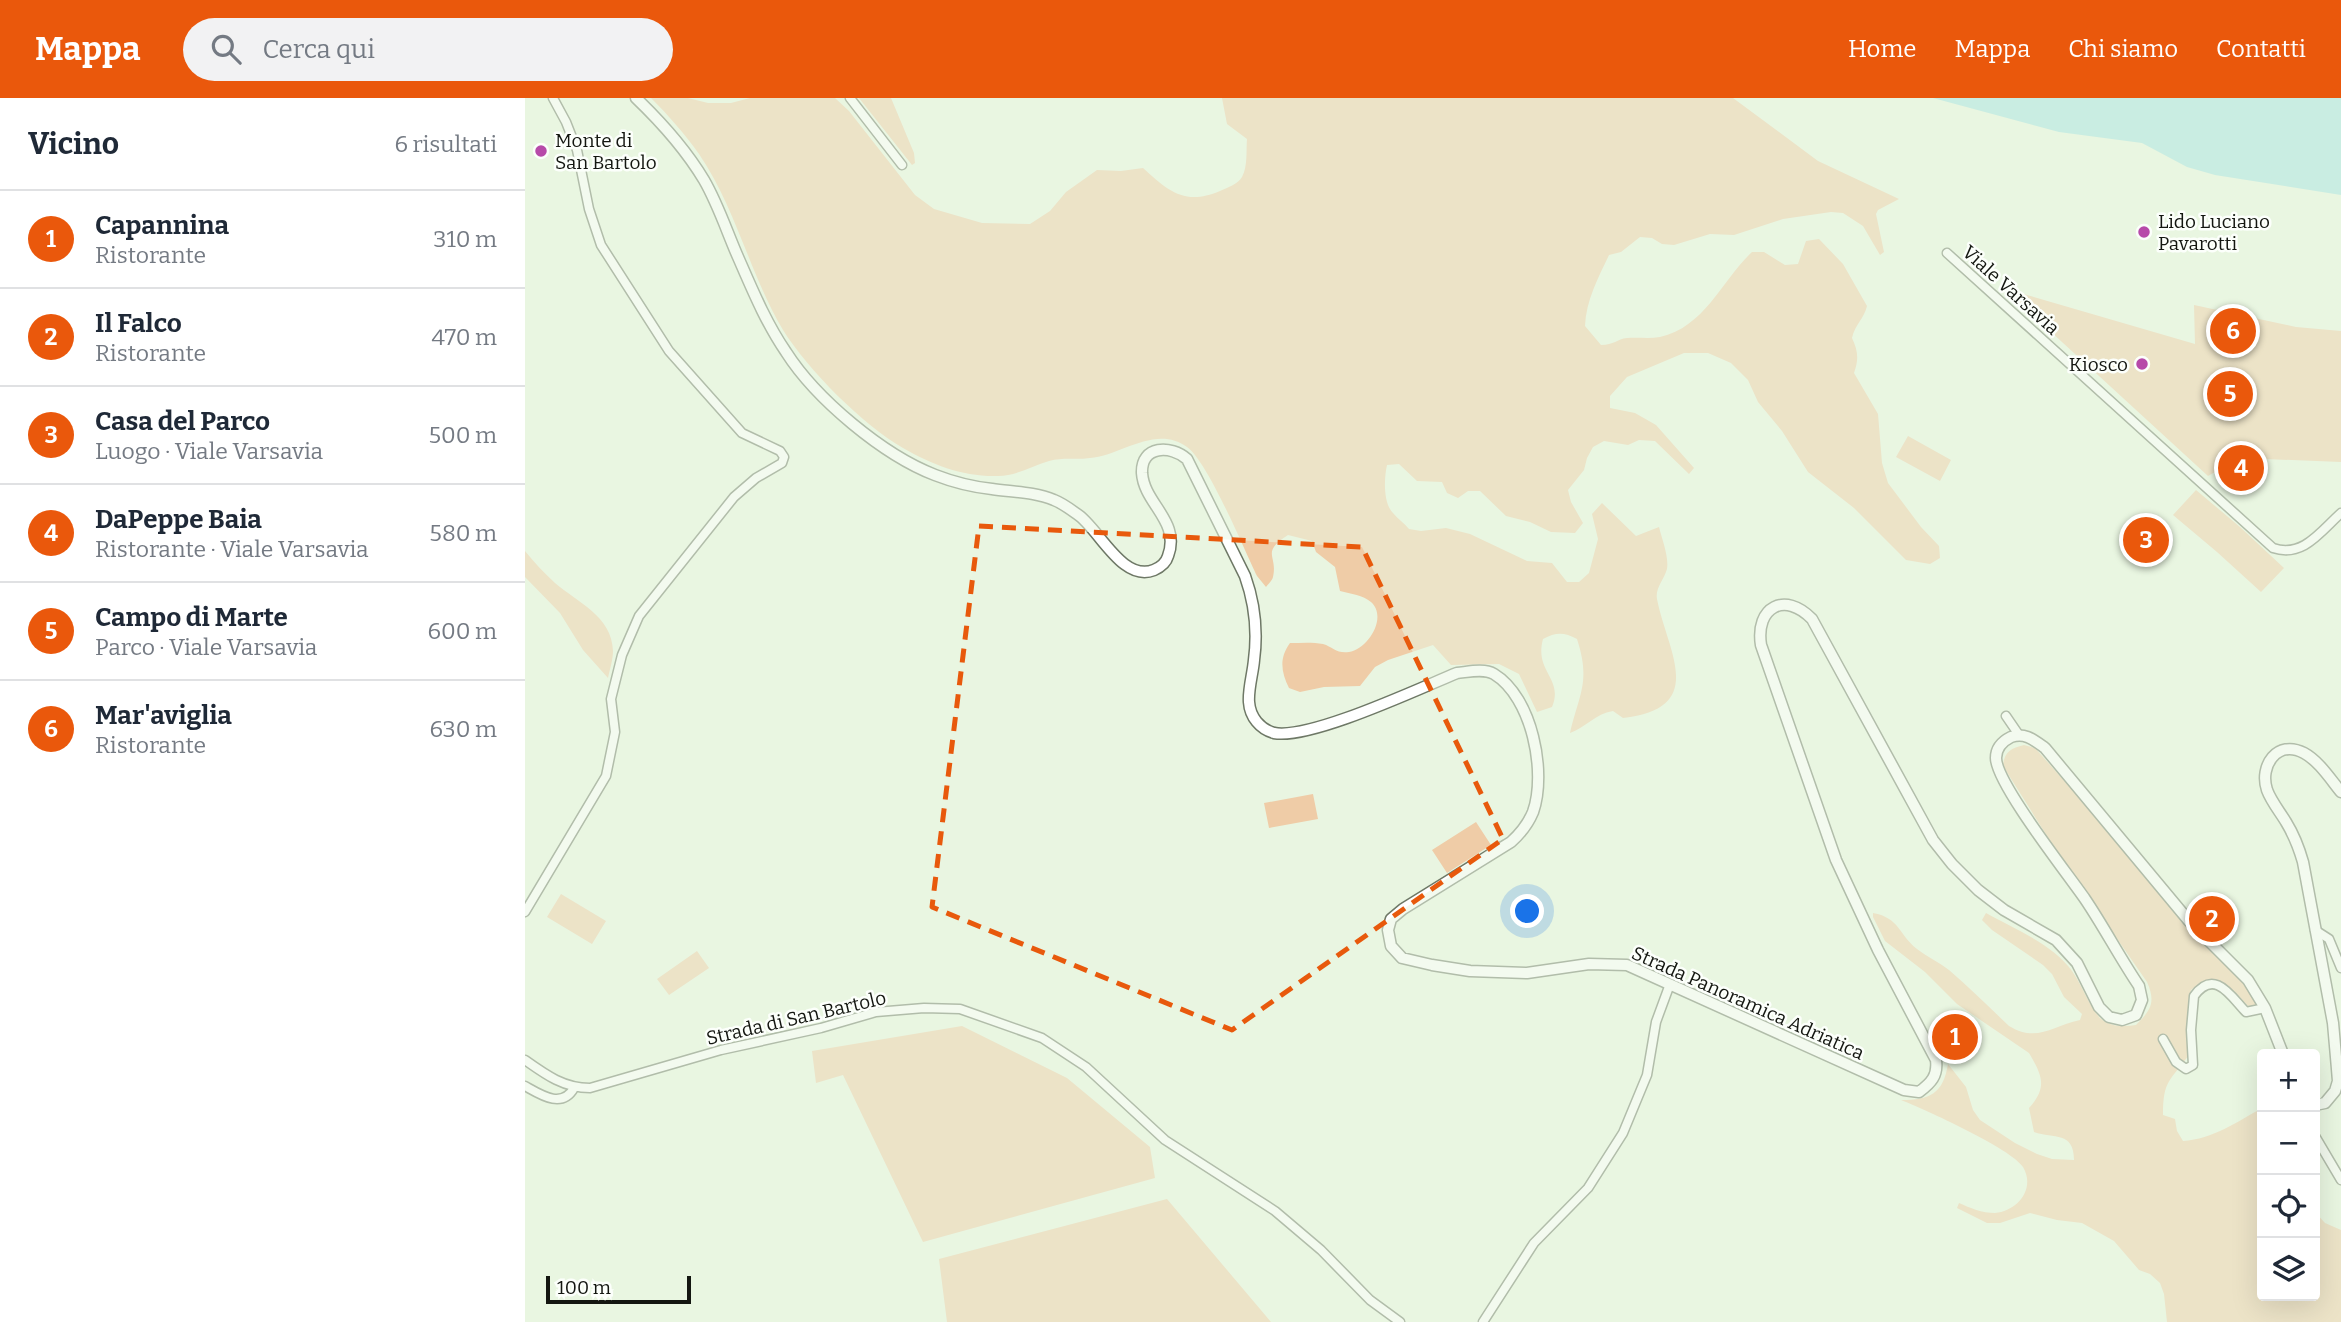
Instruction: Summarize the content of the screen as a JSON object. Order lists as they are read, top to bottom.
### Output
{
  "streets": {
    "street": ["Viale Varsavia", "Strada Panoramica Adriatica", "Strada di San Bartolo"]
  },
  "places": ["Monte di San Bartolo", "Lido Luciano Pavarotti", "Kiosco"],
  "scale_bar": "100 m",
  "page": {
    "header": "Mappa",
    "search": "Cerca qui",
    "nav": [
      "Home",
      "Mappa",
      "Chi siamo",
      "Contatti"
    ],
    "heading": ["Vicino", "6 risultati"],
    "list": [
      {
        "mark": "1",
        "name": "Capannina",
        "note": "Ristorante",
        "value": "310 m"
      },
      {
        "mark": "2",
        "name": "Il Falco",
        "note": "Ristorante",
        "value": "470 m"
      },
      {
        "mark": "3",
        "name": "Casa del Parco",
        "note": "Luogo · Viale Varsavia",
        "value": "500 m"
      },
      {
        "mark": "4",
        "name": "DaPeppe Baia",
        "note": "Ristorante · Viale Varsavia",
        "value": "580 m"
      },
      {
        "mark": "5",
        "name": "Campo di Marte",
        "note": "Parco · Viale Varsavia",
        "value": "600 m"
      },
      {
        "mark": "6",
        "name": "Mar'aviglia",
        "note": "Ristorante",
        "value": "630 m"
      }
    ],
    "pins": [
      "6",
      "5",
      "4",
      "3",
      "2",
      "1"
    ],
    "map_buttons": ["+", "−"],
    "scale": "100 m"
  }
}
